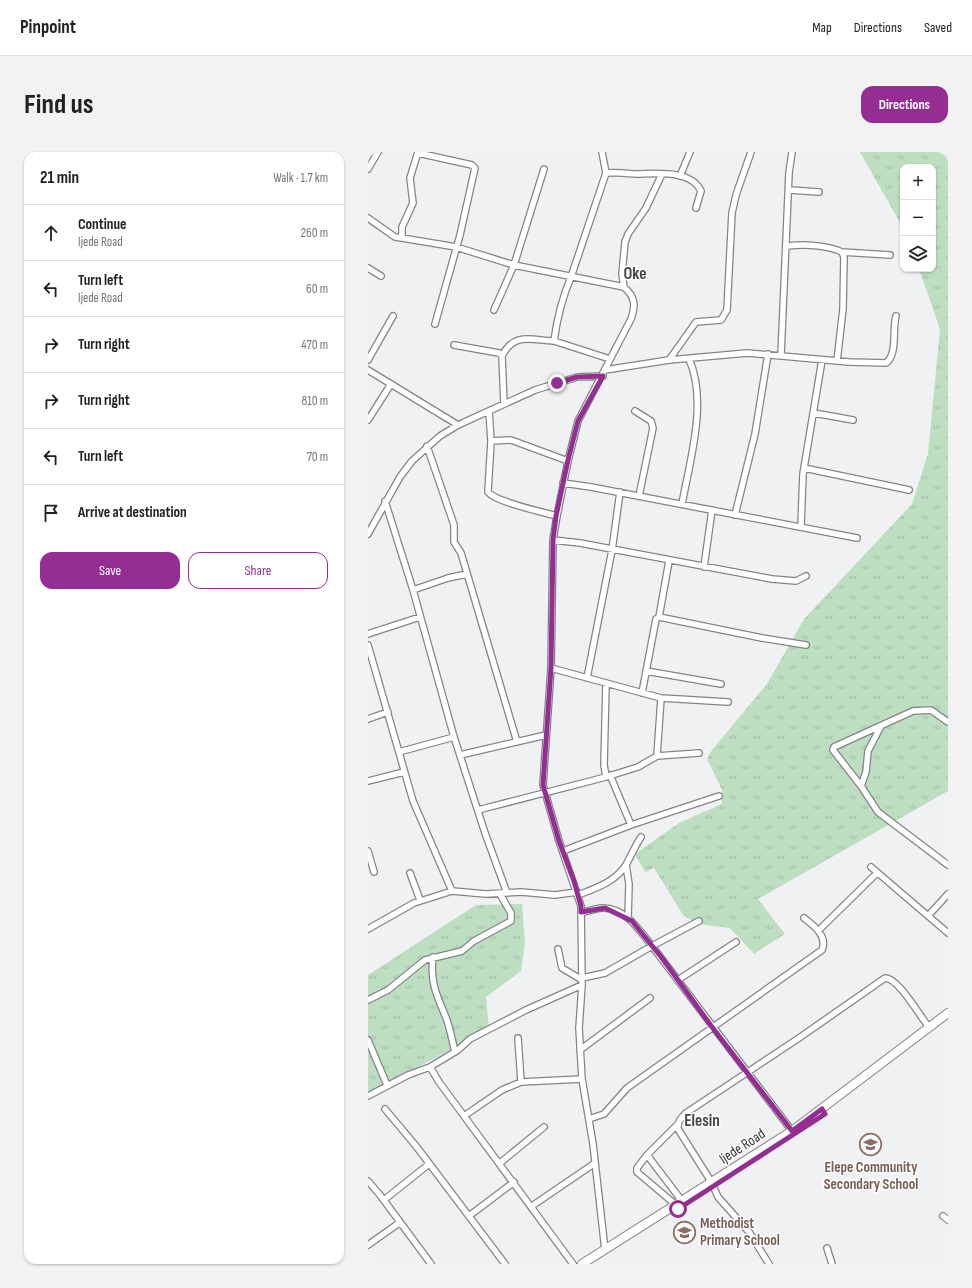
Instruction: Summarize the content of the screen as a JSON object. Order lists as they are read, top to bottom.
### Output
{
  "streets": {
    "main road": ["Ijede Road"]
  },
  "districts": ["Oke", "Elesin"],
  "places": {
    "school or university": ["Elepe Community Secondary School", "Methodist Primary School"]
  },
  "page": {
    "header": "Pinpoint",
    "nav": ["Map", "Directions", "Saved"],
    "buttons": [
      "Directions",
      ["Save", "Share"]
    ],
    "title": "Find us",
    "heading": ["21 min", "Walk · 1.7 km"],
    "map_buttons": ["+", "−"],
    "list": [
      ["Continue", "Ijede Road", "260 m"],
      ["Turn left", "Ijede Road", "60 m"],
      ["Turn right", "470 m"],
      ["Turn right", "810 m"],
      ["Turn left", "70 m"],
      "Arrive at destination"
    ]
  }
}
